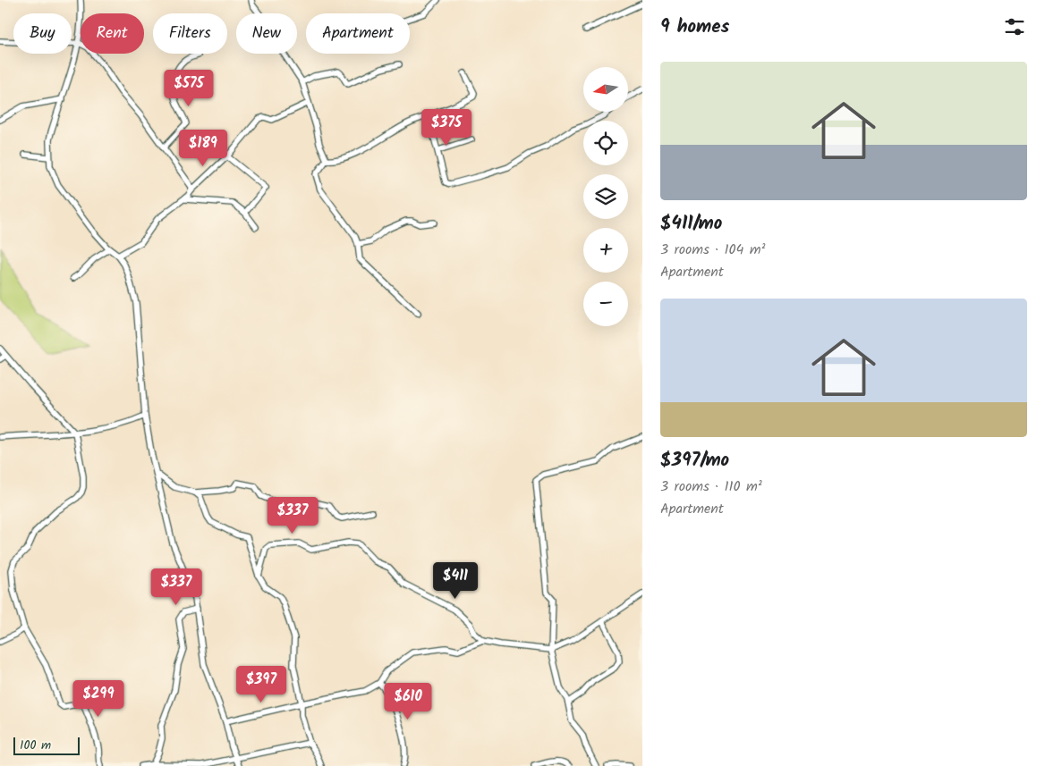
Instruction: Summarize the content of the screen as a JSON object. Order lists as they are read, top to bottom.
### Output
{
  "scale_bar": "100 m",
  "north": "left",
  "page": {
    "heading": "9 homes",
    "chip": [
      "Buy",
      "Rent",
      "Filters",
      "New",
      "Apartment"
    ],
    "list": [
      {
        "name": "$411/mo",
        "note": "3 rooms · 104 m² · Apartment"
      },
      {
        "name": "$397/mo",
        "note": "3 rooms · 110 m² · Apartment"
      }
    ],
    "map_buttons": ["+", "−"],
    "price": [
      "$575",
      "$375",
      "$189",
      "$337",
      "$411",
      "$337",
      "$397",
      "$299",
      "$610"
    ],
    "scale": "100 m"
  }
}
